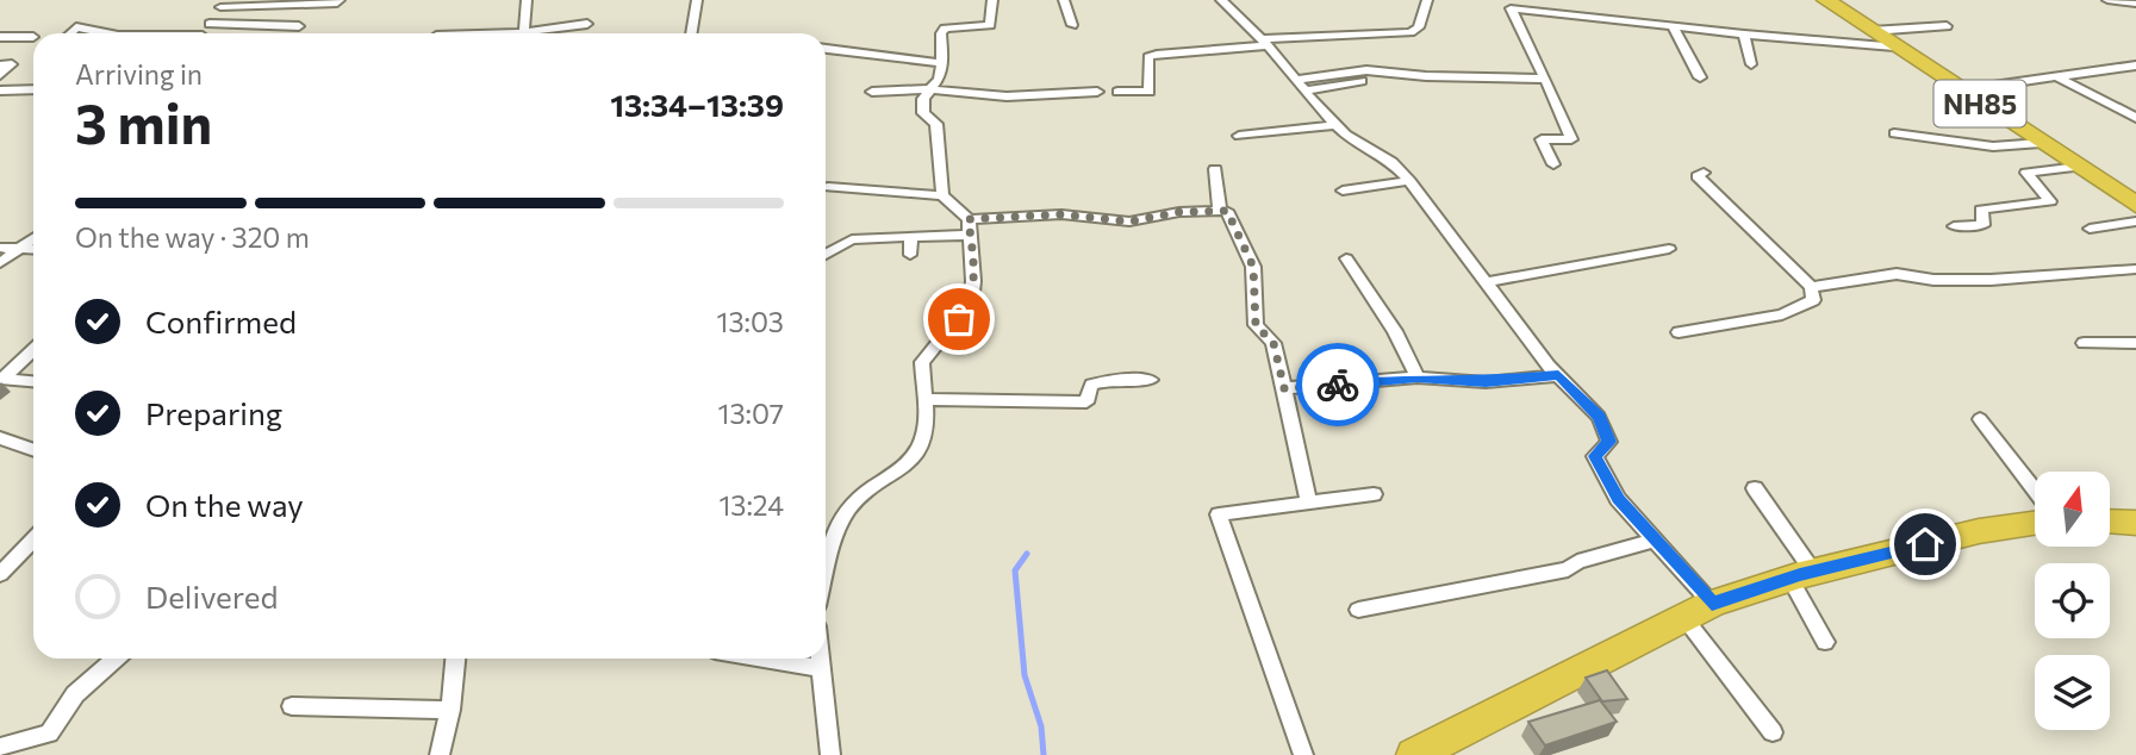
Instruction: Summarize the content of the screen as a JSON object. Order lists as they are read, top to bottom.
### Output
{
  "streets": {
    "highway": ["NH85"]
  },
  "north": "top",
  "page": {
    "heading": ["3 min", "Arriving in", "13:34–13:39"],
    "bar": "On the way · 320 m",
    "list": [
      ["Confirmed", "13:03"],
      ["Preparing", "13:07"],
      ["On the way", "13:24"],
      "Delivered"
    ]
  }
}
